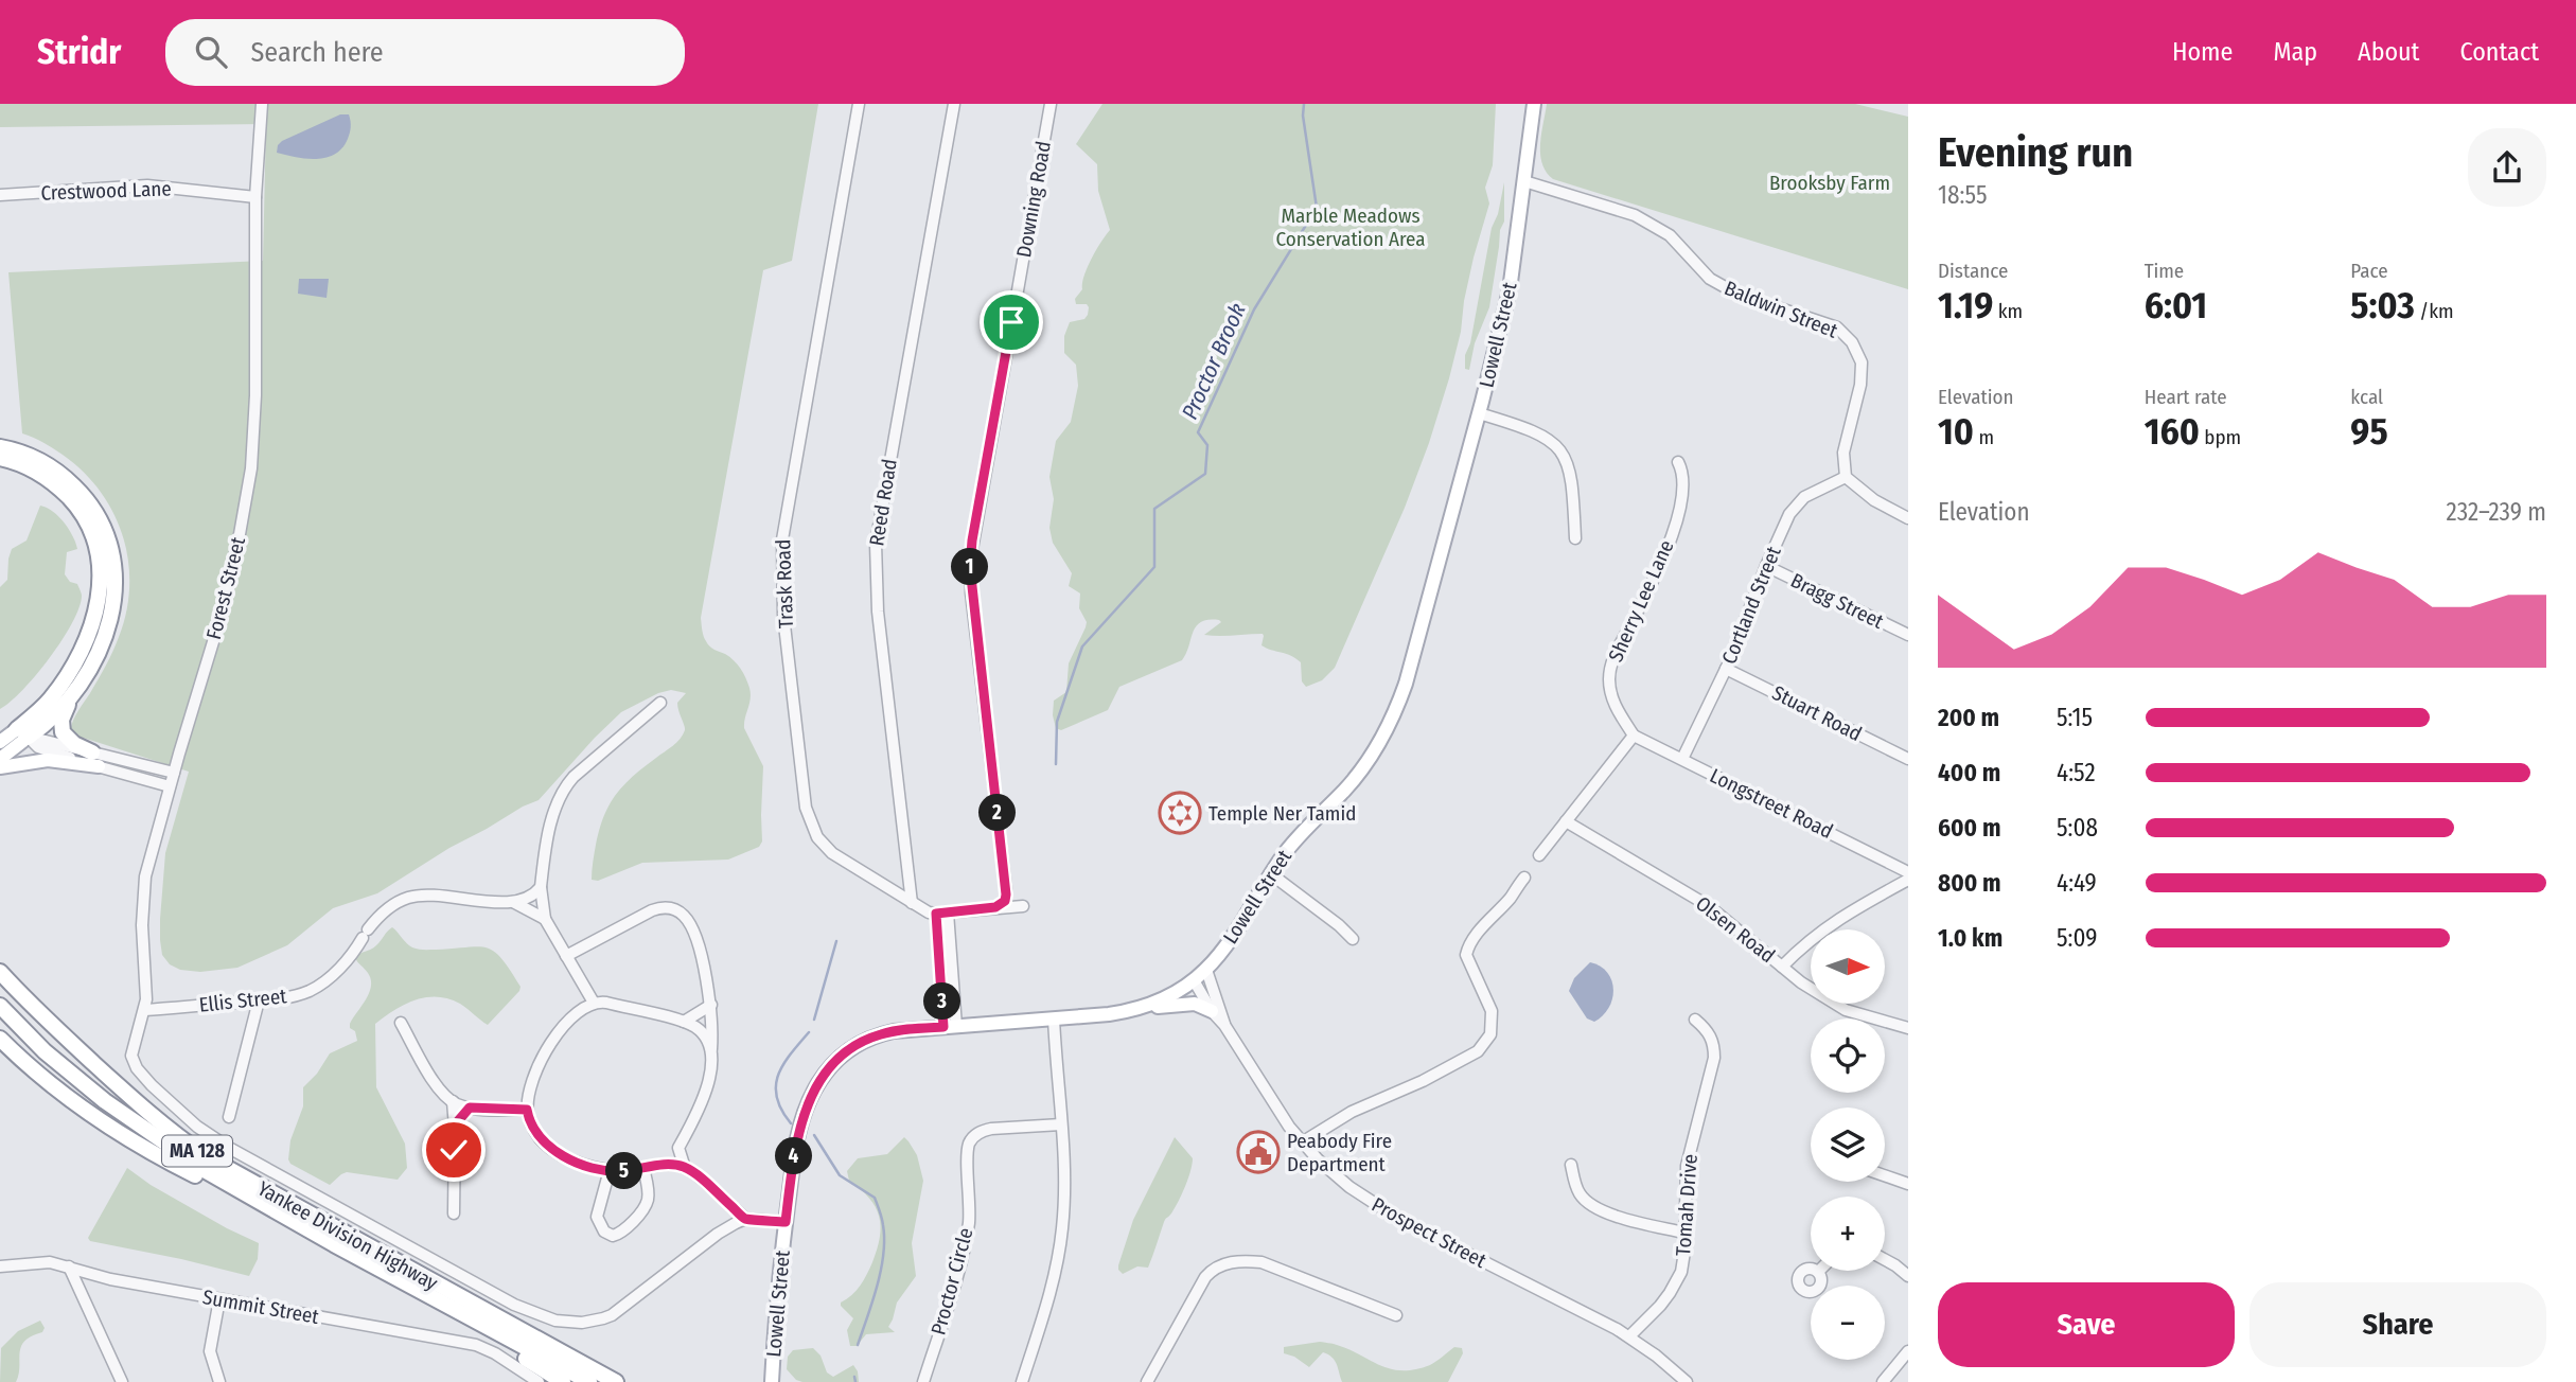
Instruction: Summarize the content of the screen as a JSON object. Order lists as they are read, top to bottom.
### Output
{
  "streets": {
    "highway": ["MA 128", "Yankee Division Highway"],
    "main road": ["Lowell Street"],
    "street": [
      "Crestwood Lane",
      "Downing Road",
      "Baldwin Street",
      "Reed Road",
      "Trask Road",
      "Forest Street",
      "Sherry Lee Lane",
      "Bragg Street",
      "Cortland Street",
      "Stuart Road",
      "Longstreet Road",
      "Olsen Road",
      "Ellis Street",
      "Tomah Drive",
      "Prospect Street",
      "Proctor Circle",
      "Summit Street"
    ]
  },
  "crossings": [
    ["Crestwood Lane", "Forest Street"],
    ["Downing Road", "Trask Road"],
    ["Baldwin Street", "Lowell Street"],
    ["Baldwin Street", "Cortland Street"],
    ["Lowell Street", "Prospect Street"],
    ["Reed Road", "Trask Road"],
    ["Forest Street", "Ellis Street"],
    ["Forest Street", "Yankee Division Highway"],
    ["Sherry Lee Lane", "Longstreet Road"],
    ["Bragg Street", "Cortland Street"],
    ["Cortland Street", "Stuart Road"],
    ["Cortland Street", "Longstreet Road"],
    ["Tomah Drive", "Prospect Street"]
  ],
  "water": ["Proctor Brook"],
  "parks": ["Brooksby Farm", "Marble Meadows Conservation Area"],
  "places": {
    "synagogue": ["Temple Ner Tamid"],
    "public building": ["Peabody Fire Department"]
  },
  "north": "right",
  "page": {
    "header": "Stridr",
    "search": "Search here",
    "nav": [
      "Home",
      "Map",
      "About",
      "Contact"
    ],
    "heading": ["Evening run", "18:55"],
    "stats": [
      ["Distance", "1.19 km"],
      ["Time", "6:01"],
      ["Pace", "5:03 /km"],
      ["Elevation", "10 m"],
      ["Heart rate", "160 bpm"],
      ["kcal", "95"]
    ],
    "chart": ["Elevation", "232–239 m"],
    "pins": [
      "1",
      "2",
      "3",
      "4",
      "5"
    ],
    "list": [
      {
        "name": "200 m",
        "note": "5:15"
      },
      {
        "name": "400 m",
        "note": "4:52"
      },
      {
        "name": "600 m",
        "note": "5:08"
      },
      {
        "name": "800 m",
        "note": "4:49"
      },
      {
        "name": "1.0 km",
        "note": "5:09"
      }
    ],
    "map_buttons": ["+", "−"],
    "buttons": ["Save", "Share"]
  }
}
